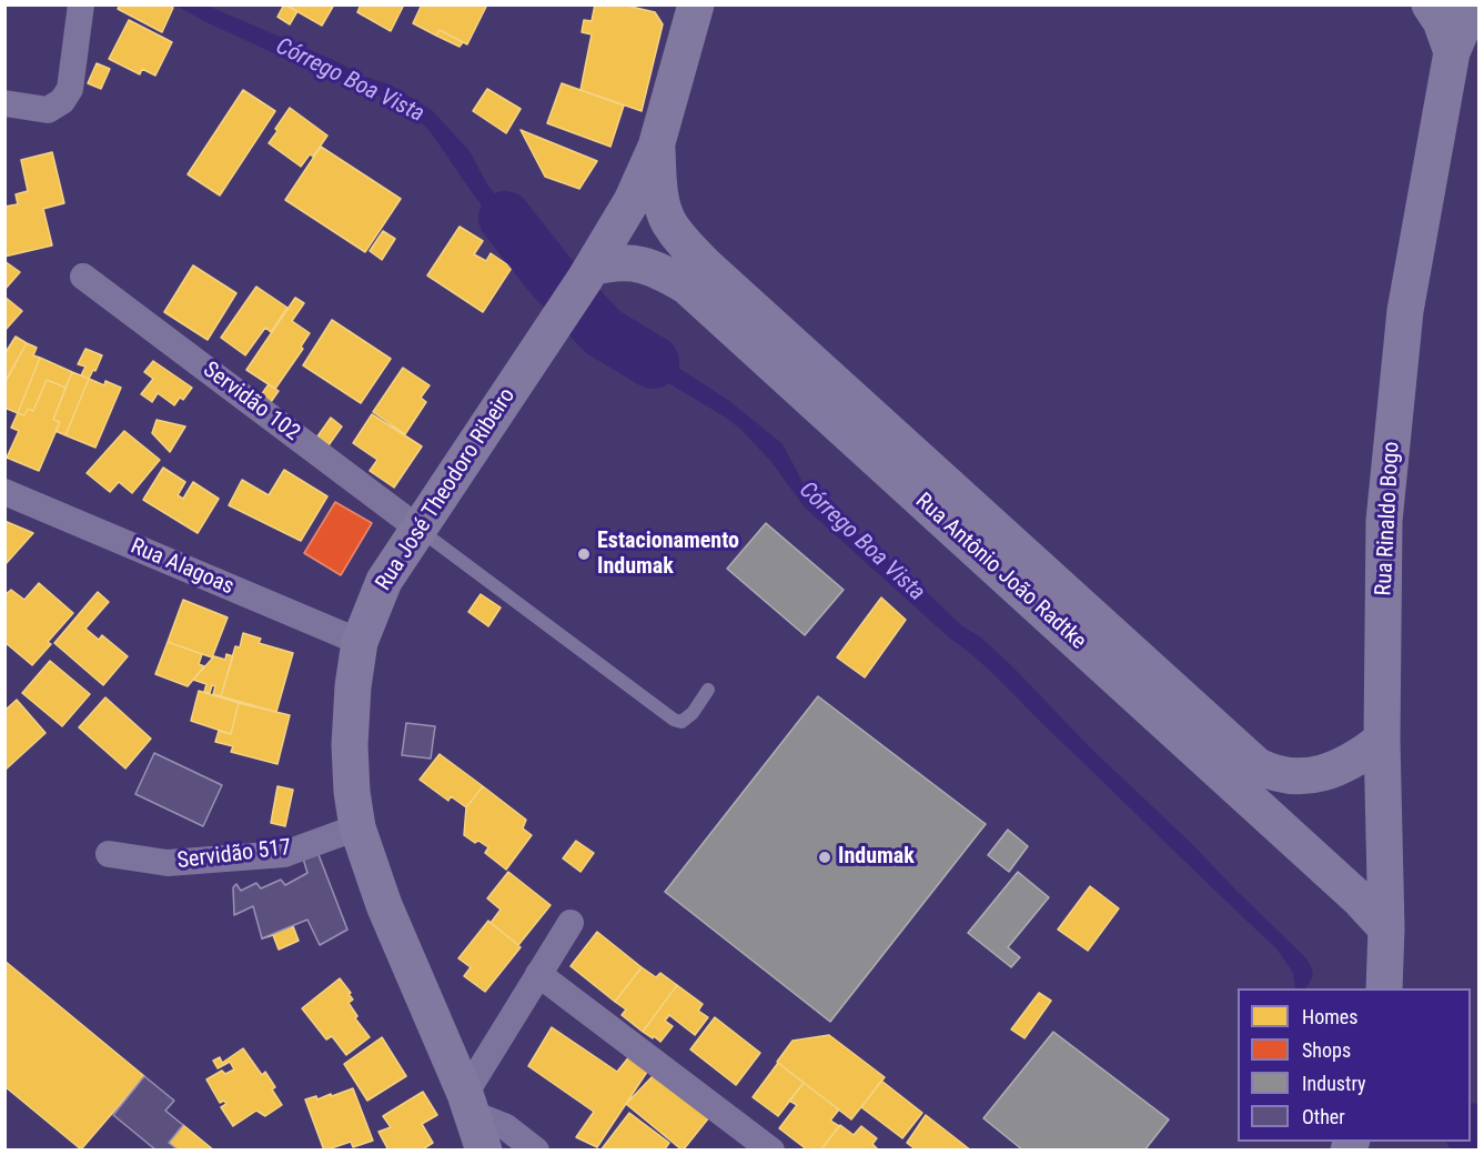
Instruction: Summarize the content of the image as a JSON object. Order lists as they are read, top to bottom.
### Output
{
  "streets": {
    "main road": ["Rua José Theodoro Ribeiro", "Rua Rinaldo Bogo", "Rua Antônio João Radtke"],
    "street": ["Servidão 102", "Rua Alagoas", "Servidão 517"]
  },
  "crossings": [
    ["Servidão 102", "Rua José Theodoro Ribeiro"],
    ["Rua José Theodoro Ribeiro", "Rua Alagoas"],
    ["Rua José Theodoro Ribeiro", "Rua Antônio João Radtke"],
    ["Rua José Theodoro Ribeiro", "Servidão 517"],
    ["Rua Rinaldo Bogo", "Rua Antônio João Radtke"]
  ],
  "water": ["Córrego Boa Vista"],
  "places": ["Estacionamento Indumak", "Indumak"],
  "legend": [
    "Homes",
    "Shops",
    "Industry",
    "Other"
  ]
}
